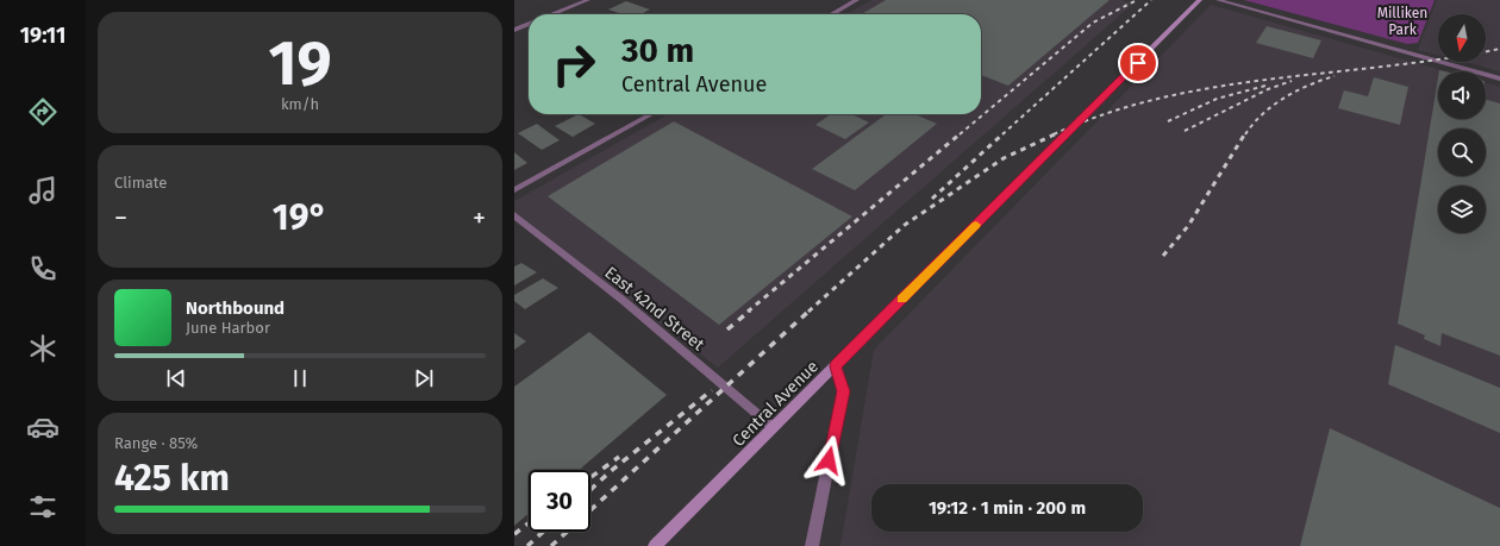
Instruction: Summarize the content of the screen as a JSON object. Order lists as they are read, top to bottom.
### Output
{
  "streets": {
    "street": ["East 42nd Street", "Central Avenue"]
  },
  "crossings": [
    ["East 42nd Street", "Central Avenue"]
  ],
  "parks": ["Milliken Park"],
  "north": "bottom",
  "page": {
    "tabs": "19:11",
    "tile": [
      ["19", "km/h"],
      "Climate",
      ["Range · 85%", "425 km"]
    ],
    "turn": ["30 m", "Central Avenue"],
    "heat": ["−", "19°", "+"],
    "song": ["Northbound", "June Harbor"],
    "limit": "30",
    "trip": "19:12 · 1 min · 200 m"
  }
}
